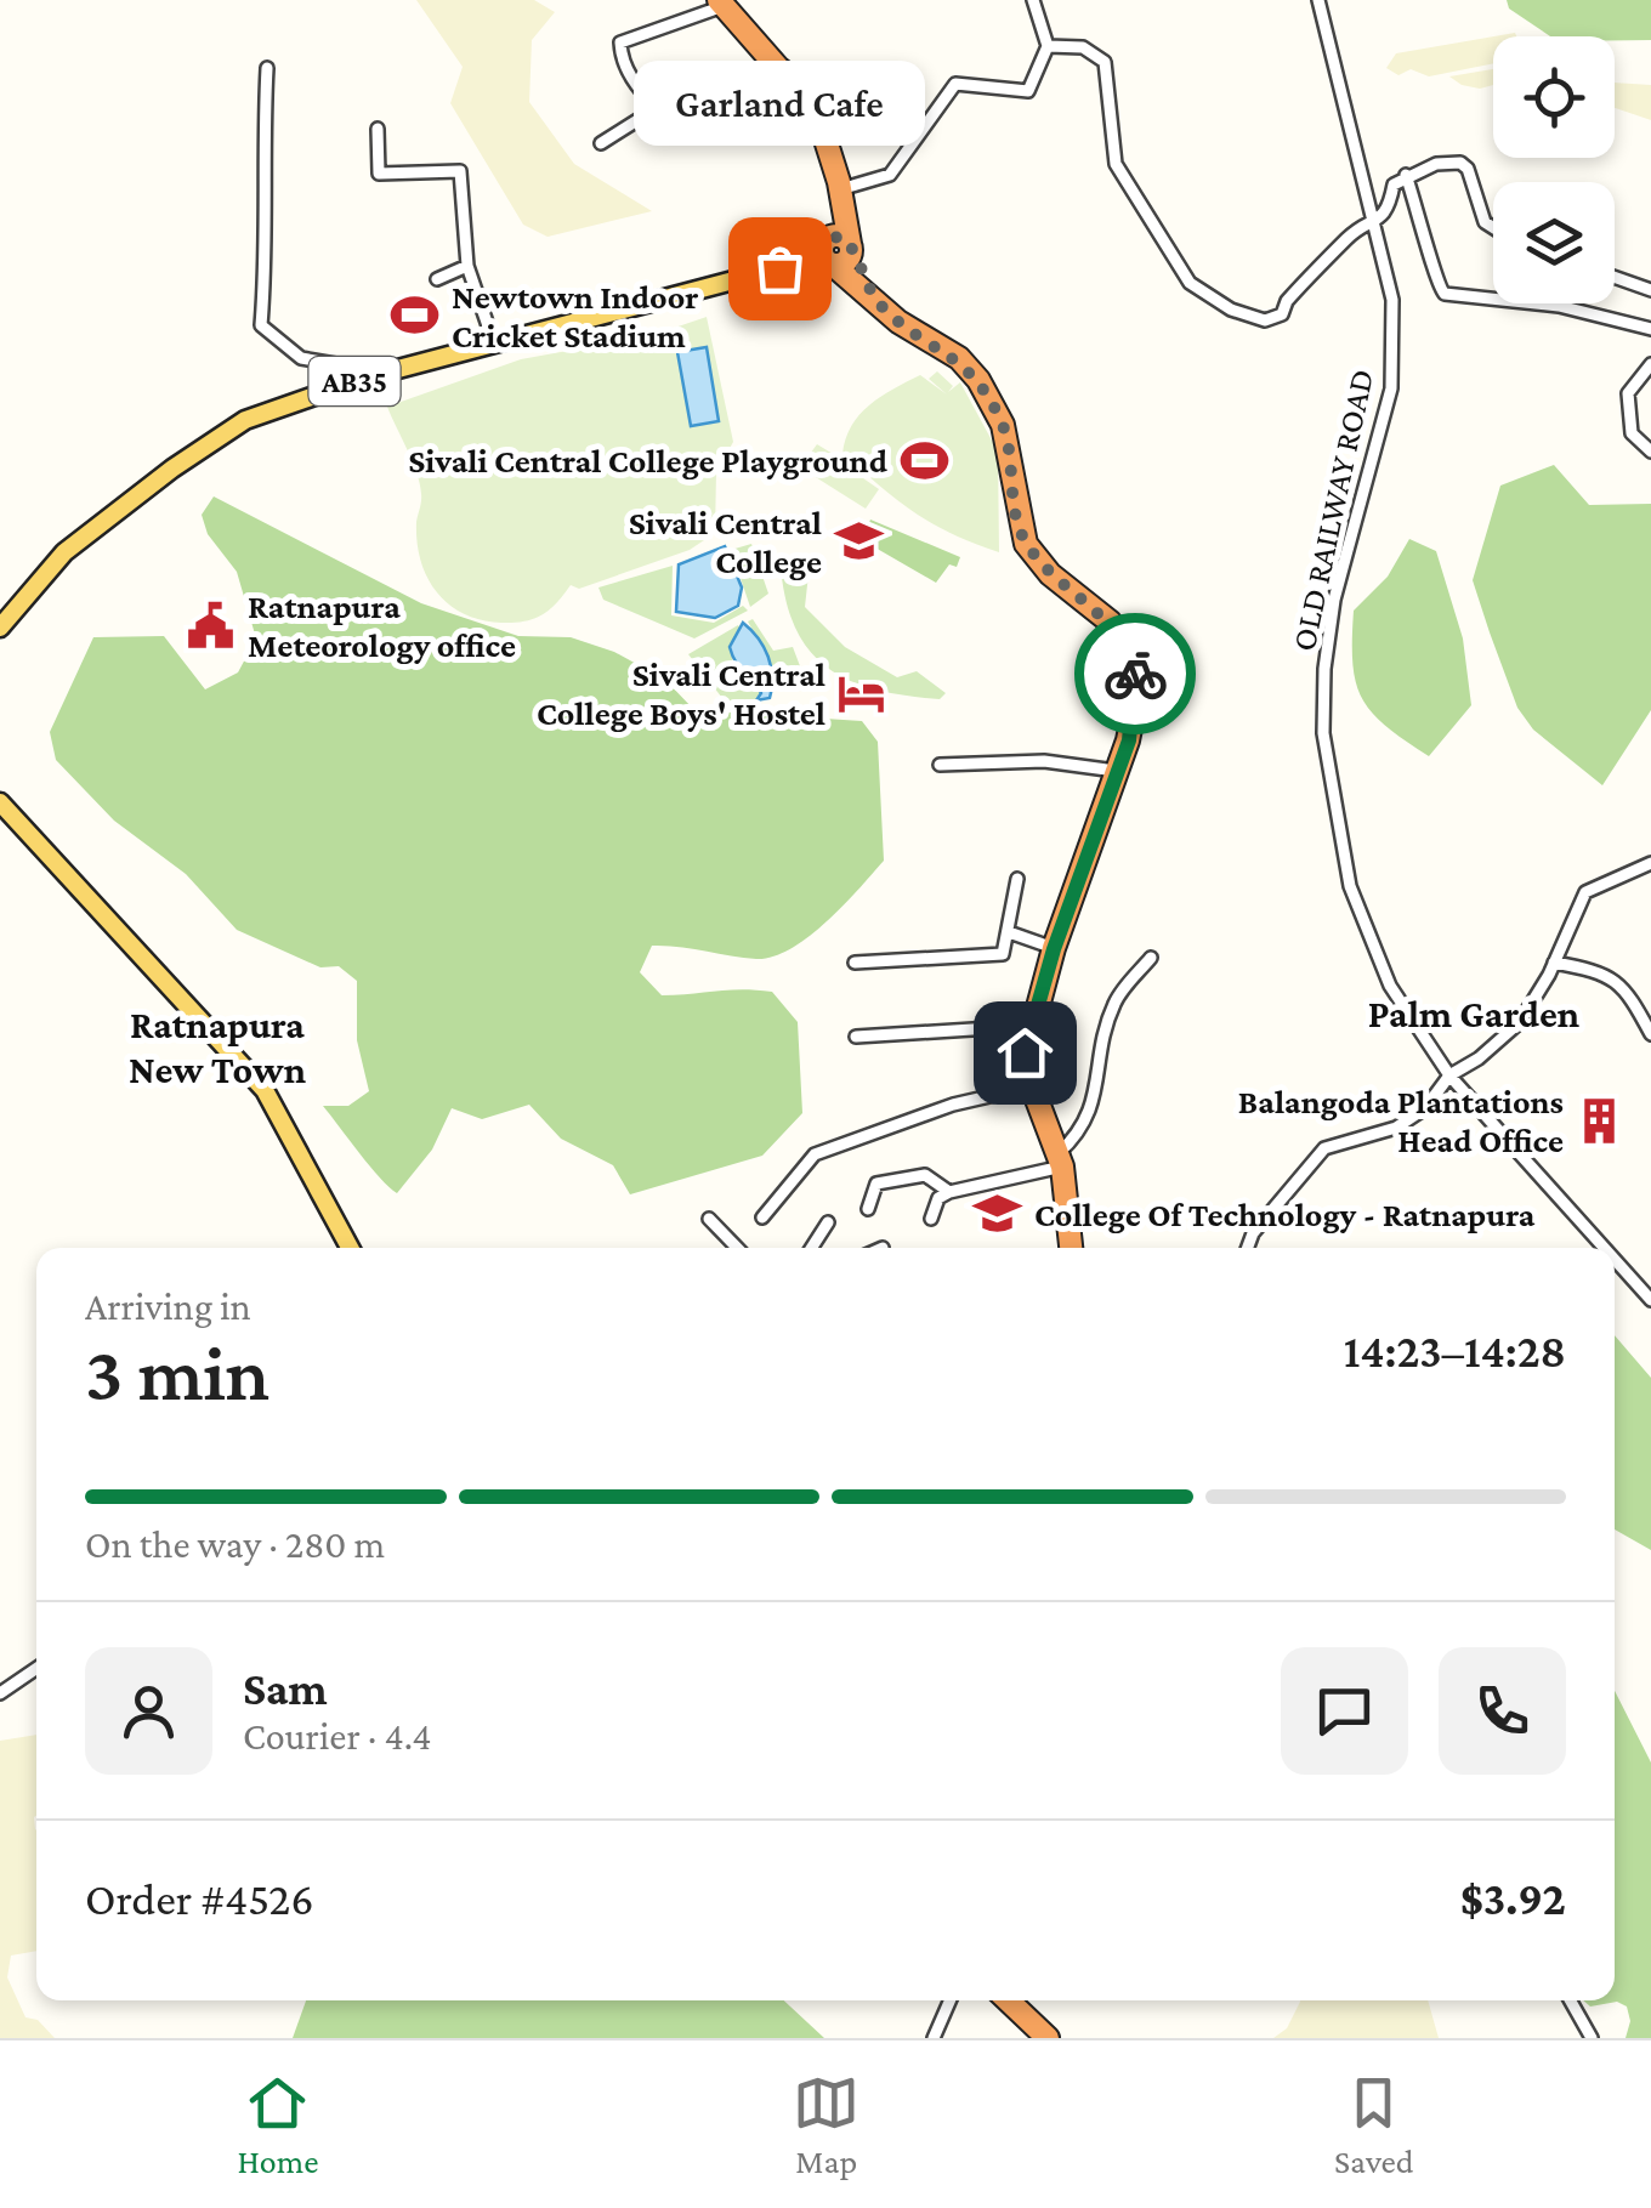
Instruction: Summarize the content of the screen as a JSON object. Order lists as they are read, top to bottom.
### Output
{
  "streets": {
    "main road": ["AB35"],
    "street": ["OLD RAILWAY ROAD"]
  },
  "districts": ["Palm Garden", "Ratnapura New Town"],
  "places": {
    "other": ["Garland Cafe"],
    "sports": ["Newtown Indoor Cricket Stadium", "Sivali Central College Playground"],
    "school or university": ["Sivali Central College", "College Of Technology - Ratnapura"],
    "public building": ["Ratnapura Meteorology office"],
    "hotel": ["Sivali Central College Boys' Hostel"],
    "building": ["Balangoda Plantations Head Office"]
  },
  "page": {
    "bubble": "Garland Cafe",
    "heading": ["3 min", "Arriving in", "14:23–14:28"],
    "panel": [
      "Sam",
      "Courier · 4.4",
      "Order #4526",
      "$3.92"
    ],
    "bar": "On the way · 280 m",
    "tabs": ["Home", "Map", "Saved"]
  }
}
